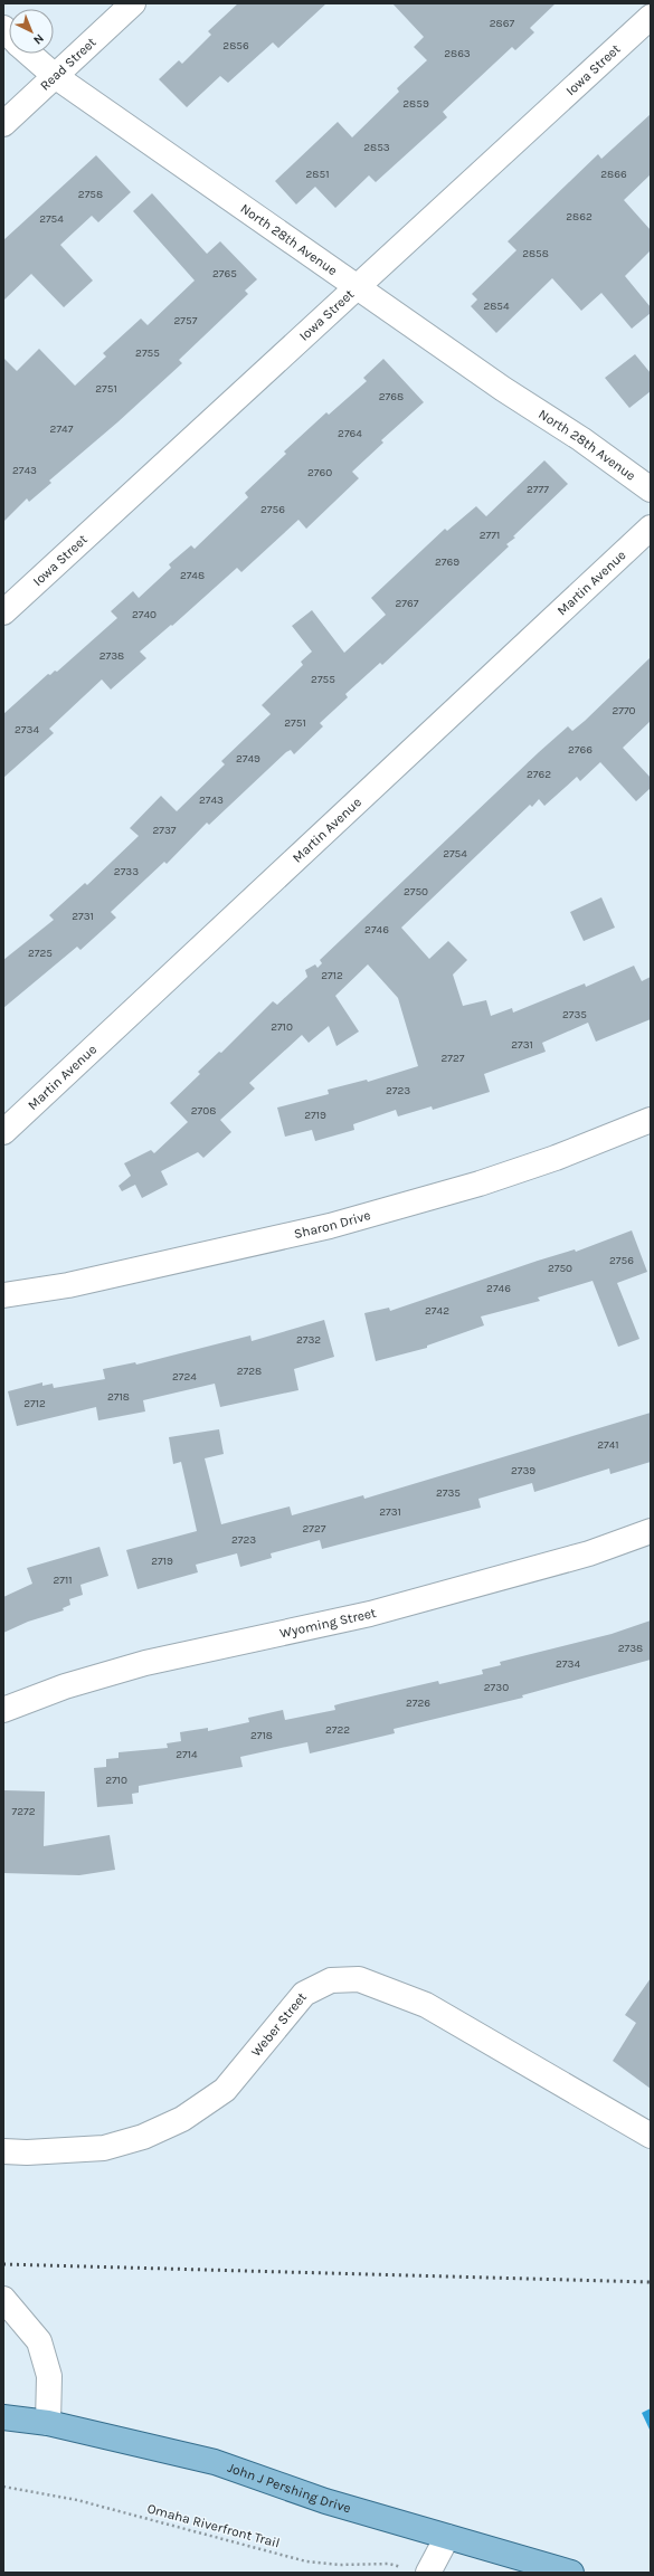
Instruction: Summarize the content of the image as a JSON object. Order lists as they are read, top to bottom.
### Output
{
  "streets": {
    "main road": ["John J Pershing Drive"],
    "street": [
      "Read Street",
      "Iowa Street",
      "North 28th Avenue",
      "Martin Avenue",
      "Sharon Drive",
      "Wyoming Street",
      "Weber Street"
    ],
    "path": ["Omaha Riverfront Trail"]
  },
  "crossings": [
    ["Read Street", "North 28th Avenue"],
    ["Iowa Street", "North 28th Avenue"]
  ],
  "house_numbers": [
    "2867",
    "2856",
    "2863",
    "2859",
    "2853",
    "2851",
    "2866",
    "2758",
    "2862",
    "2754",
    "2858",
    "2765",
    "2854",
    "2757",
    "2755",
    "2751",
    "2768",
    "2747",
    "2764",
    "2743",
    "2760",
    "2777",
    "2756",
    "2771",
    "2769",
    "2748",
    "2767",
    "2740",
    "2738",
    "2755",
    "2770",
    "2751",
    "2734",
    "2766",
    "2749",
    "2762",
    "2743",
    "2737",
    "2754",
    "2733",
    "2750",
    "2731",
    "2746",
    "2725",
    "2712",
    "2735",
    "2710",
    "2731",
    "2727",
    "2723",
    "2708",
    "2719",
    "2756",
    "2750",
    "2746",
    "2742",
    "2732",
    "2728",
    "2724",
    "2718",
    "2712",
    "2741",
    "2739",
    "2735",
    "2731",
    "2727",
    "2723",
    "2719",
    "2711",
    "2738",
    "2734",
    "2730",
    "2726",
    "2722",
    "2718",
    "2714",
    "2710",
    "7272"
  ],
  "north": "bottom right"
}
